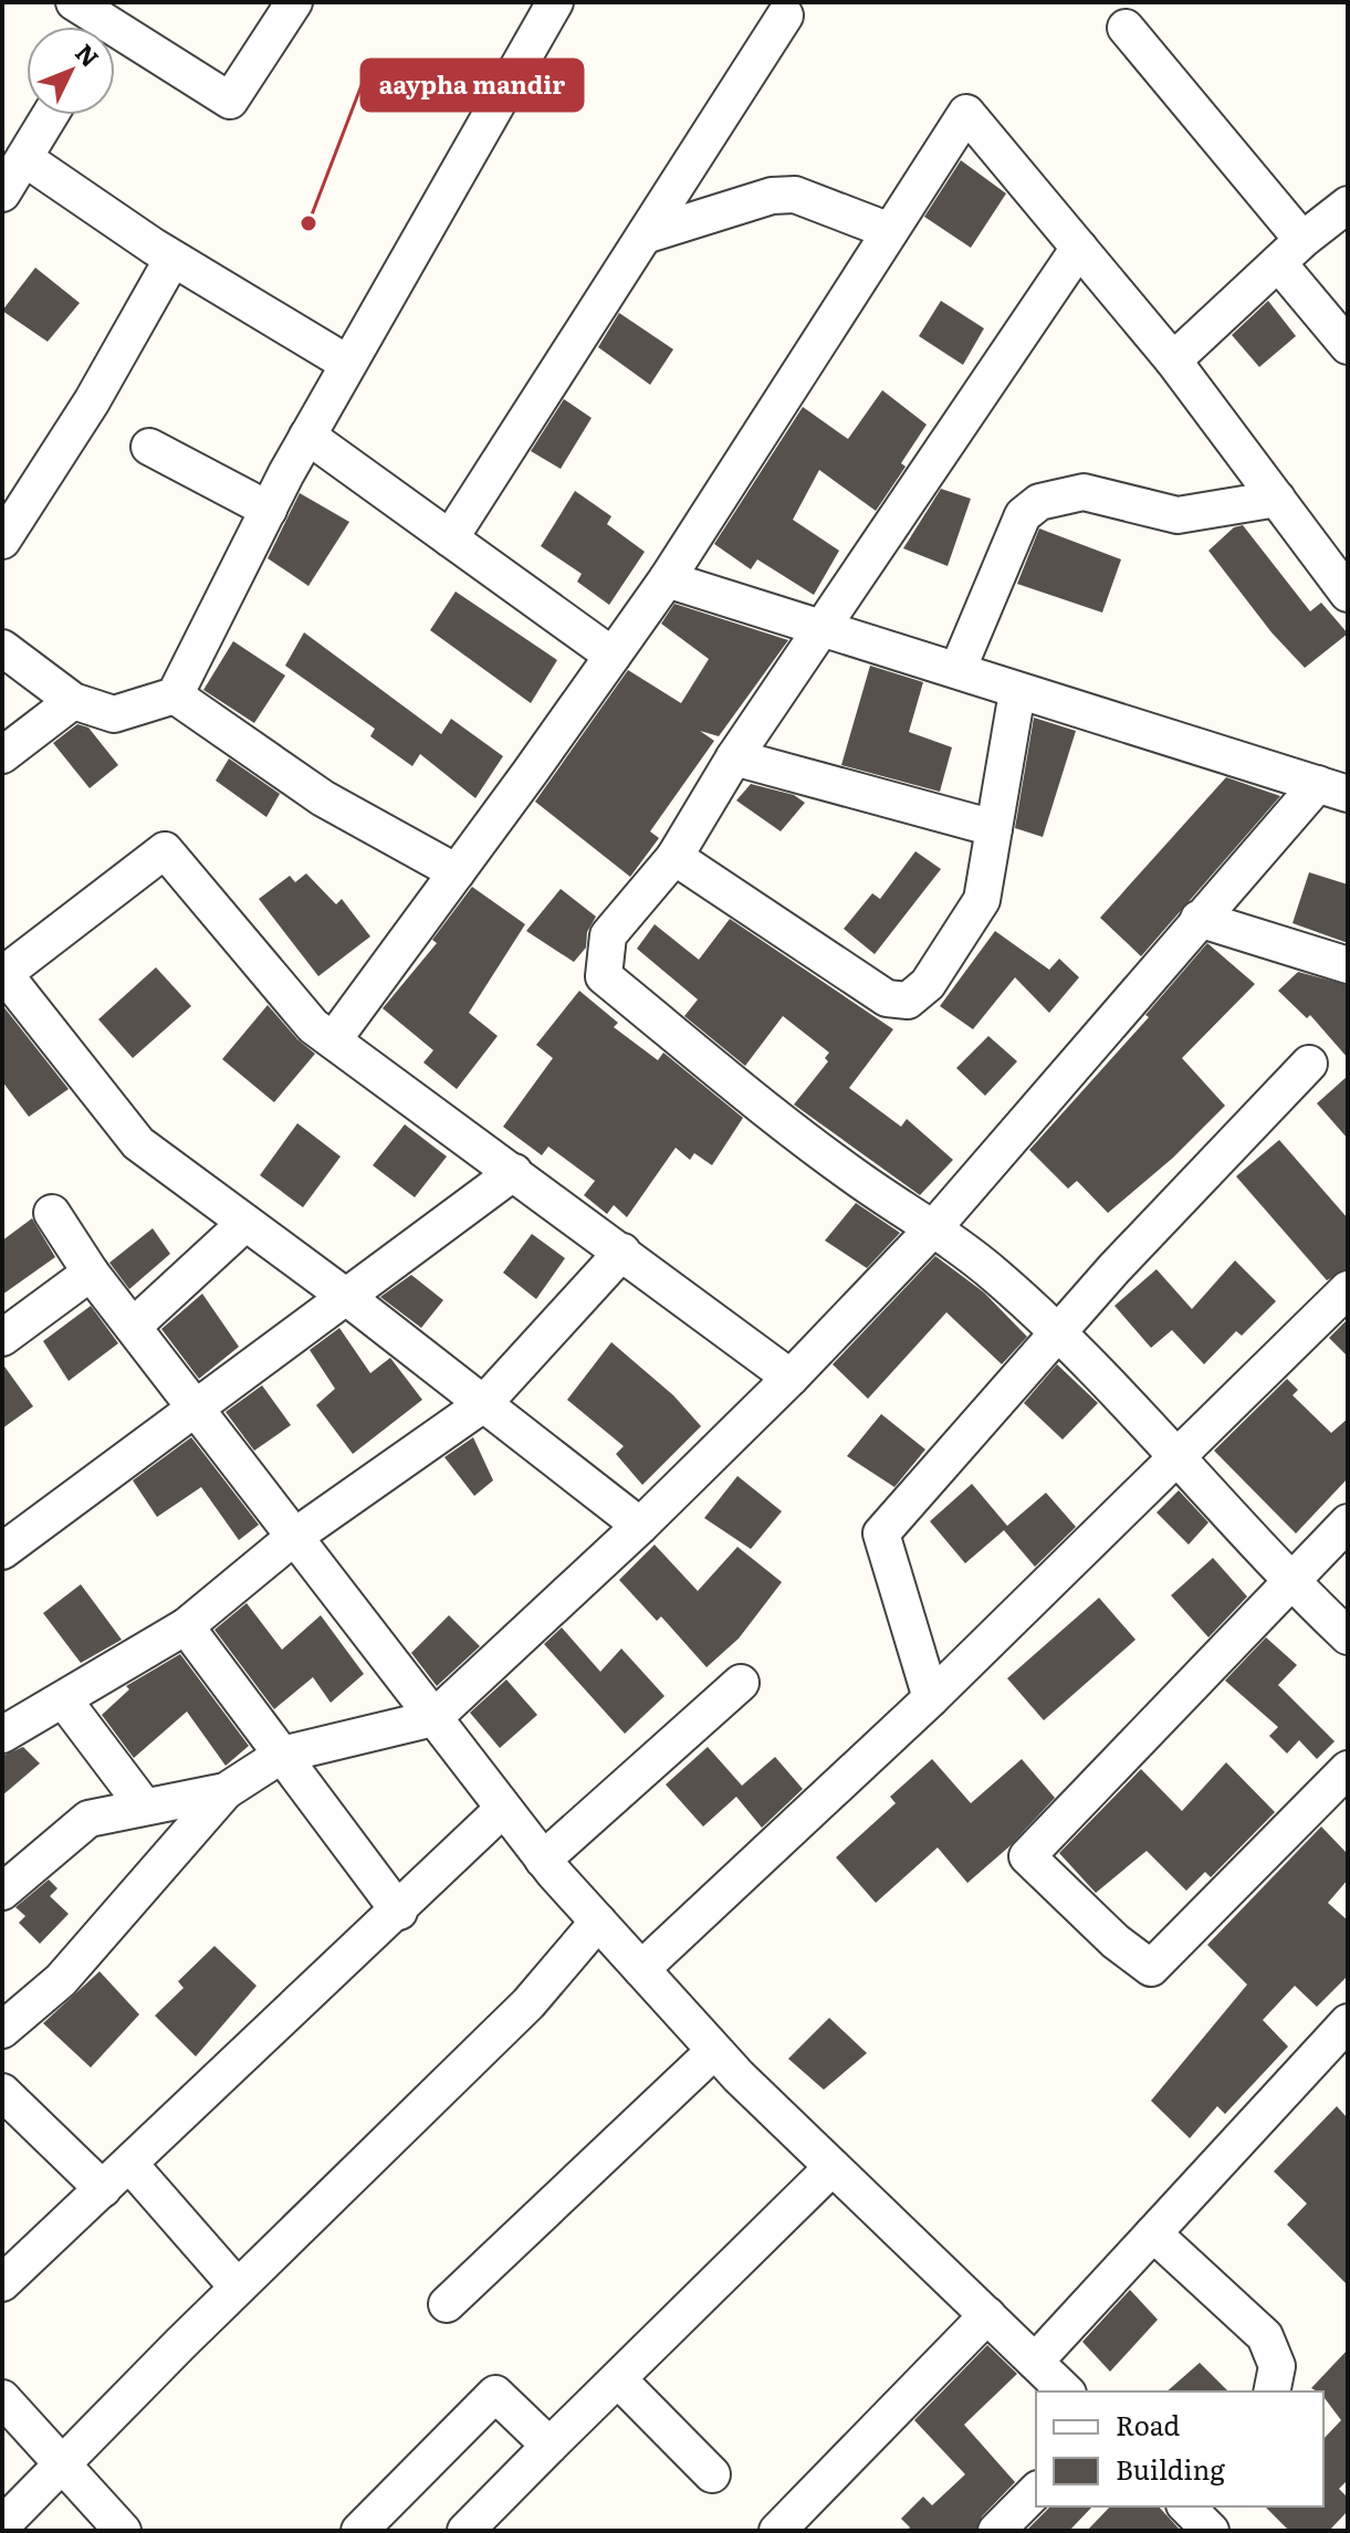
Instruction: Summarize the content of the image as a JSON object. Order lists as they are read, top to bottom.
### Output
{
  "places": ["aaypha mandir"],
  "legend": ["Road", "Building"],
  "north": "top right"
}
